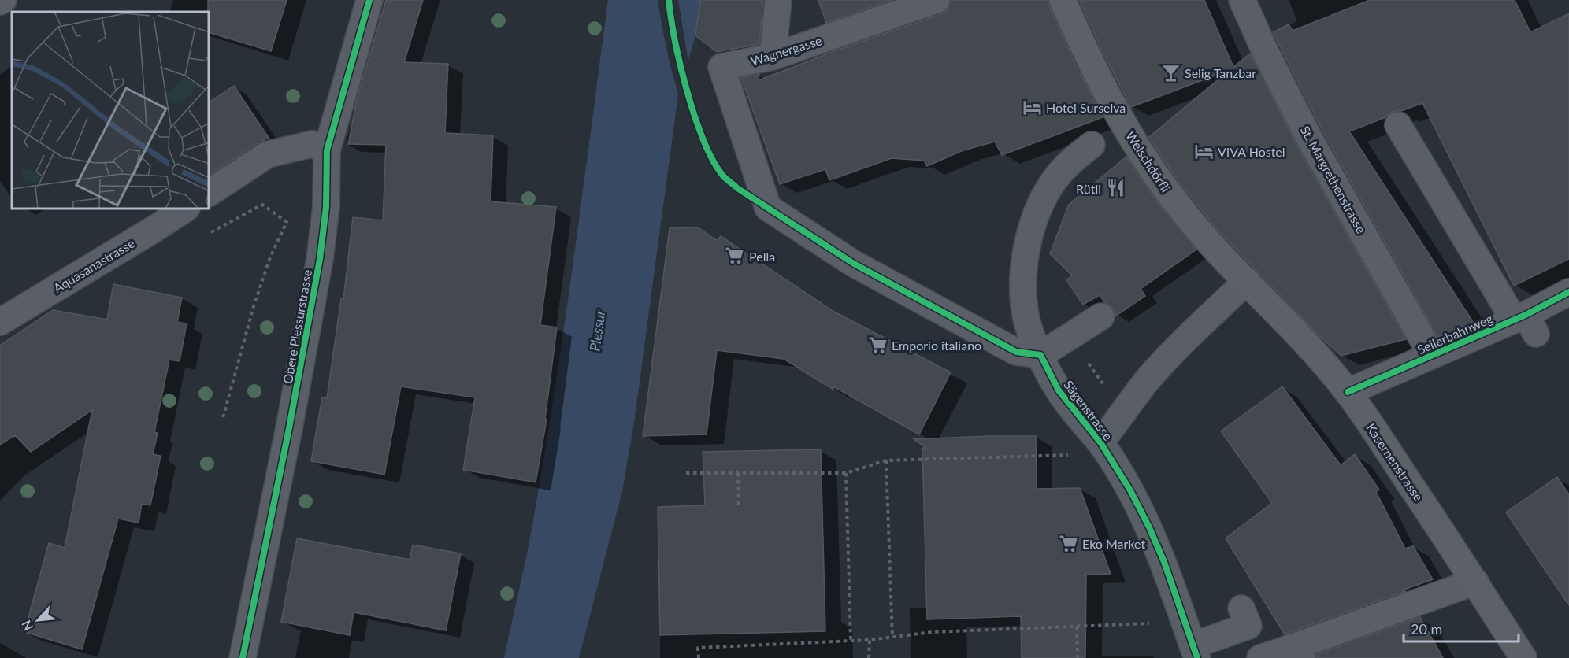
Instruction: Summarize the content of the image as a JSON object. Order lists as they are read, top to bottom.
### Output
{
  "streets": {
    "main road": ["Welschdörfli", "Kasernenstrasse"],
    "street": [
      "Wagnergasse",
      "St. Margrethenstrasse",
      "Aquasanastrasse",
      "Obere Plessurstrasse",
      "Seilerbahnweg",
      "Sägenstrasse"
    ]
  },
  "crossings": [
    ["Wagnergasse", "Sägenstrasse"],
    ["Welschdörfli", "Kasernenstrasse"],
    ["St. Margrethenstrasse", "Seilerbahnweg"],
    ["Seilerbahnweg", "Kasernenstrasse"]
  ],
  "water": ["Plessur"],
  "places": {
    "bar": ["Selig Tanzbar"],
    "hotel": ["Hotel Surselva", "VIVA Hostel"],
    "restaurant": ["Rütli"],
    "supermarket": ["Pella", "Emporio italiano", "Eko Market"]
  },
  "scale_bar": "20 m",
  "north": "bottom left"
}
